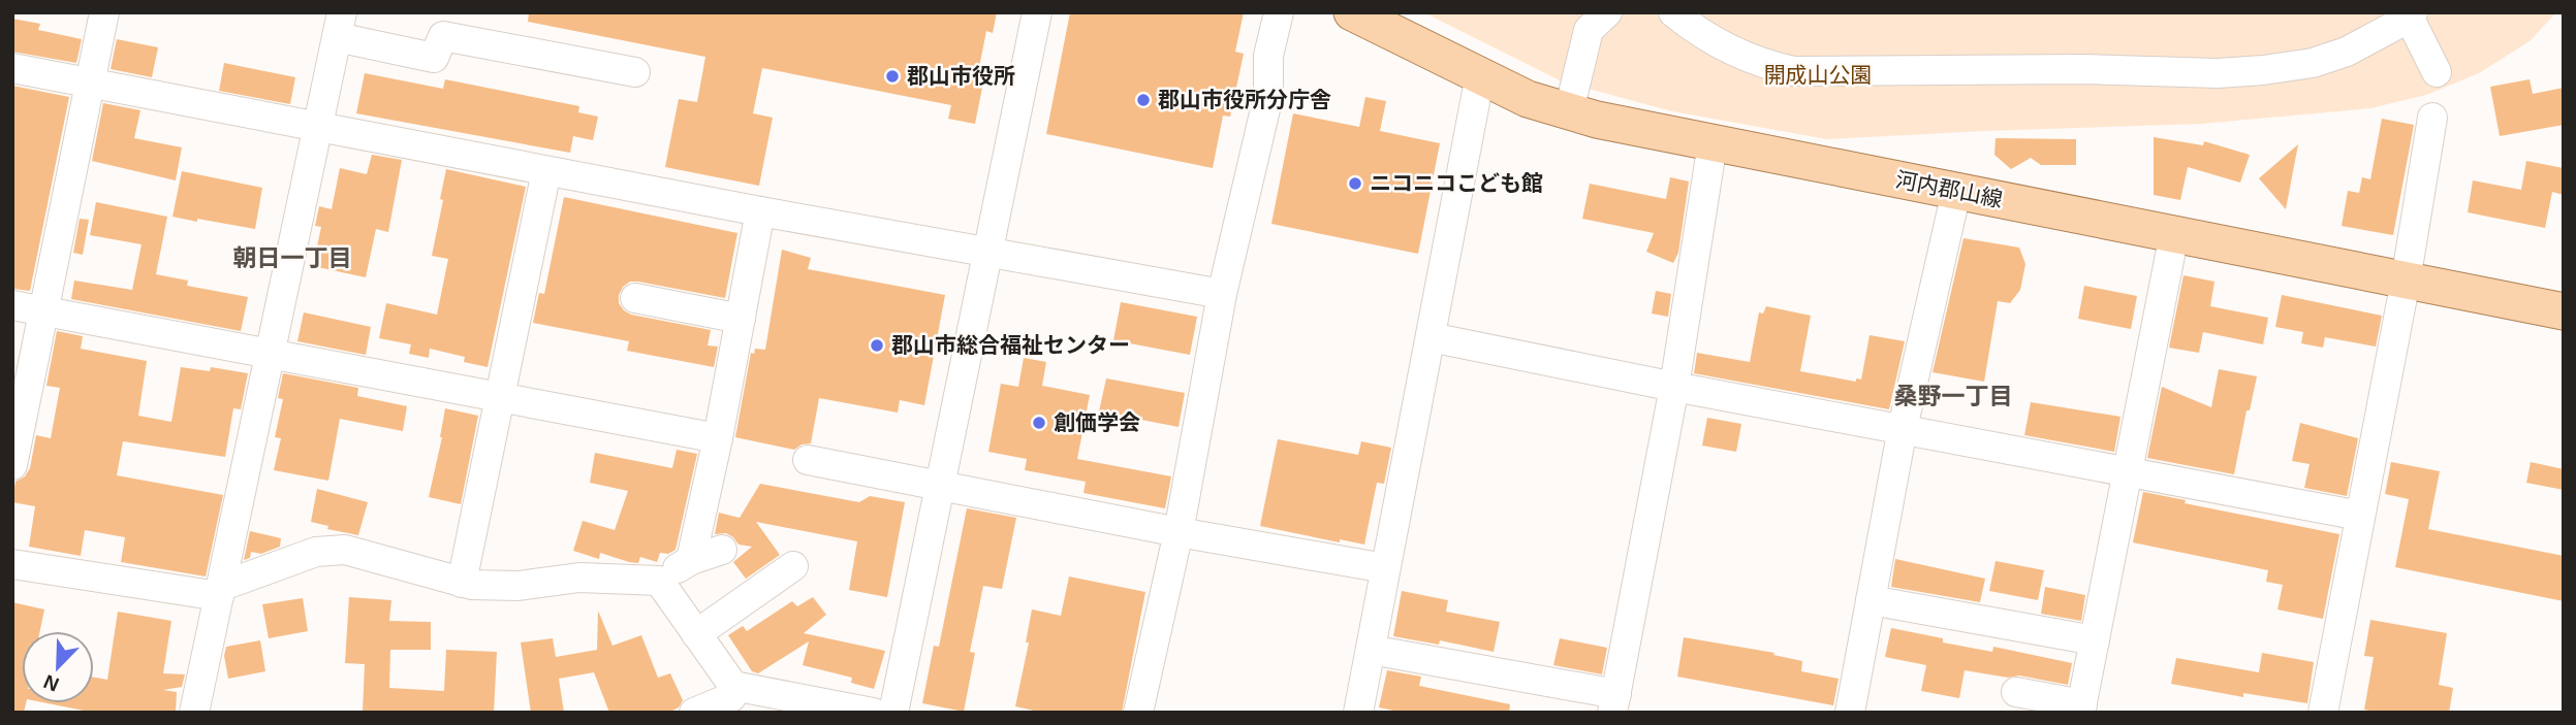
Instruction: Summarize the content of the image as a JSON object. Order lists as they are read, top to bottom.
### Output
{
  "streets": {
    "main road": ["河内郡山線"]
  },
  "districts": ["朝日一丁目", "桑野一丁目"],
  "parks": ["開成山公園"],
  "places": [
    "郡山市役所",
    "郡山市役所分庁舎",
    "ニコニコこども館",
    "郡山市総合福祉センター",
    "創価学会"
  ],
  "north": "bottom left"
}
